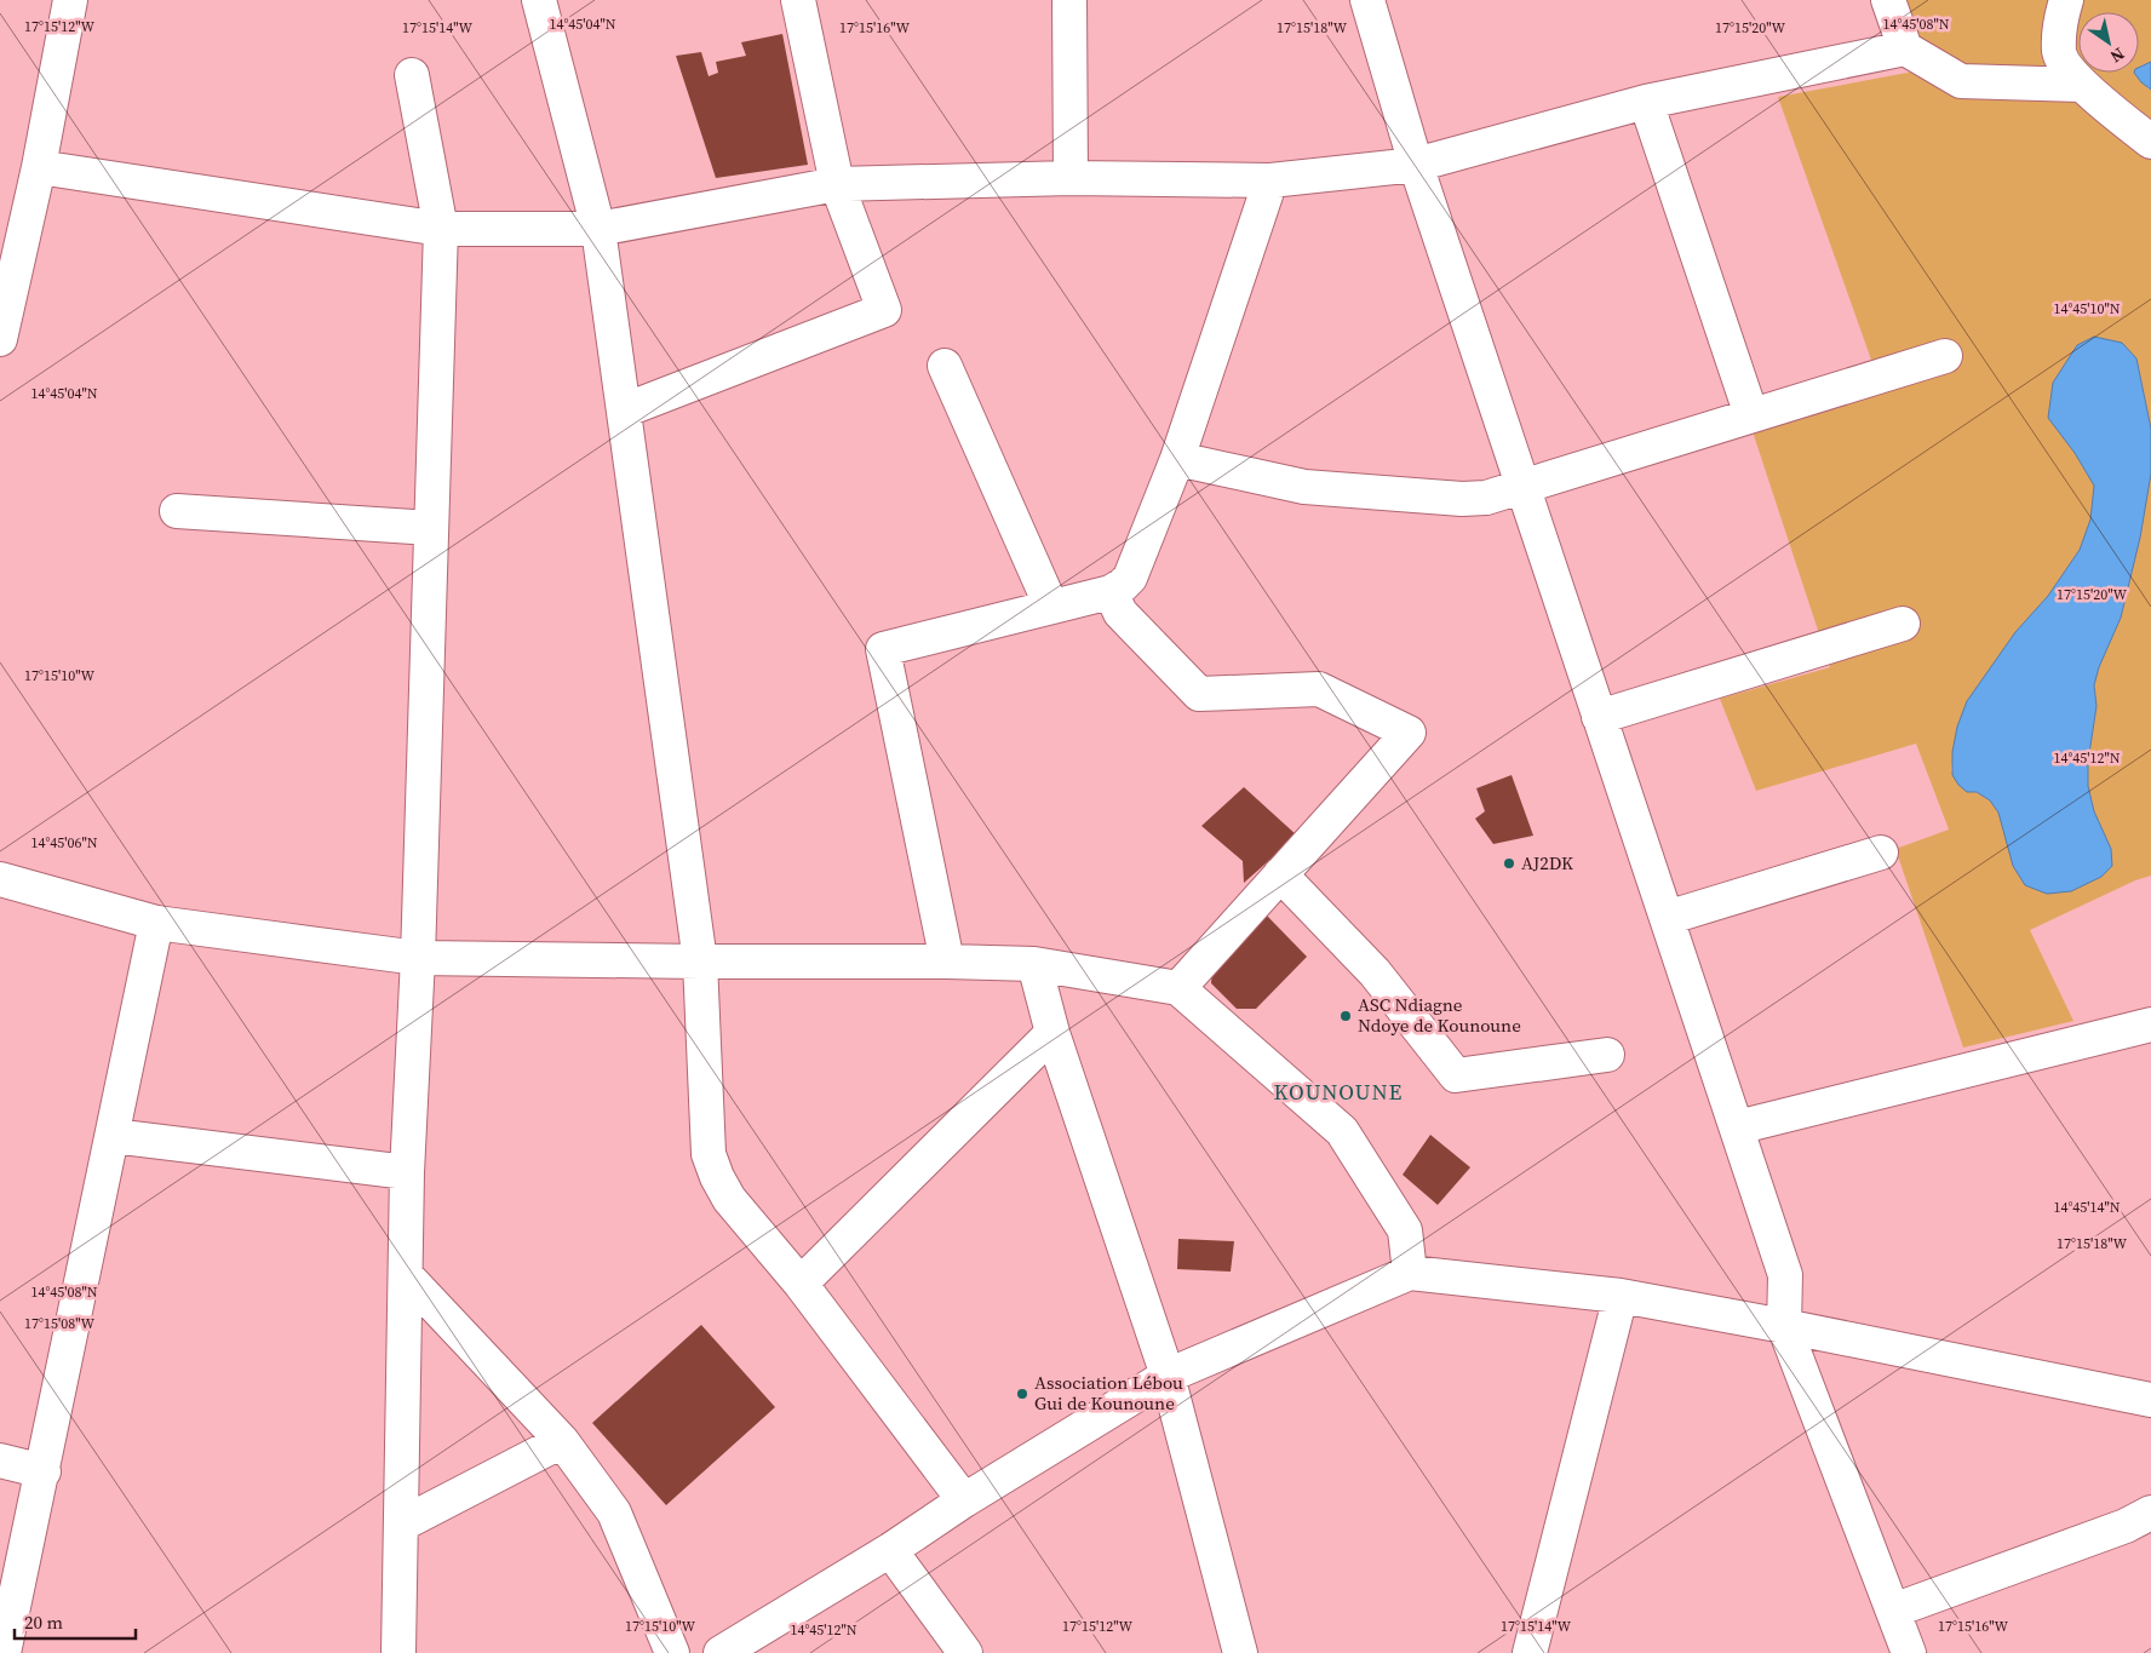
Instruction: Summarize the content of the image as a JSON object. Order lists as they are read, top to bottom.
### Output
{
  "districts": ["KOUNOUNE"],
  "places": ["AJ2DK", "ASC Ndiagne Ndoye de Kounoune", "Association Lébou Gui de Kounoune"],
  "scale_bar": "20 m",
  "north": "bottom right",
  "coordinates": [
    "14°45'04\"N",
    "14°45'08\"N",
    "17°15'12\"W",
    "17°15'16\"W",
    "17°15'18\"W",
    "17°15'20\"W",
    "17°15'14\"W",
    "14°45'10\"N",
    "17°15'10\"W",
    "14°45'12\"N",
    "14°45'06\"N",
    "14°45'14\"N",
    "17°15'08\"W"
  ]
}
